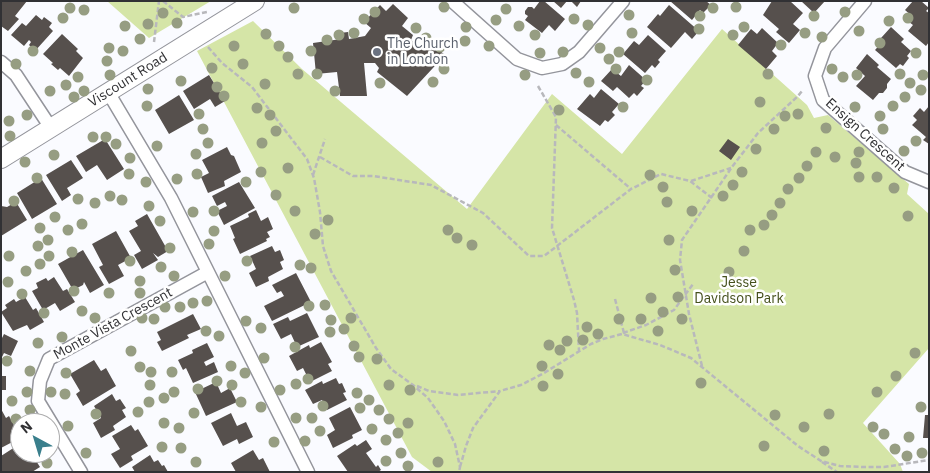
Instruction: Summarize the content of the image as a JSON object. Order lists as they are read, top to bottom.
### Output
{
  "streets": {
    "street": ["Viscount Road", "Ensign Crescent", "Monte Vista Crescent"]
  },
  "parks": ["Jesse Davidson Park"],
  "places": ["The Church in London"],
  "north": "top left"
}
